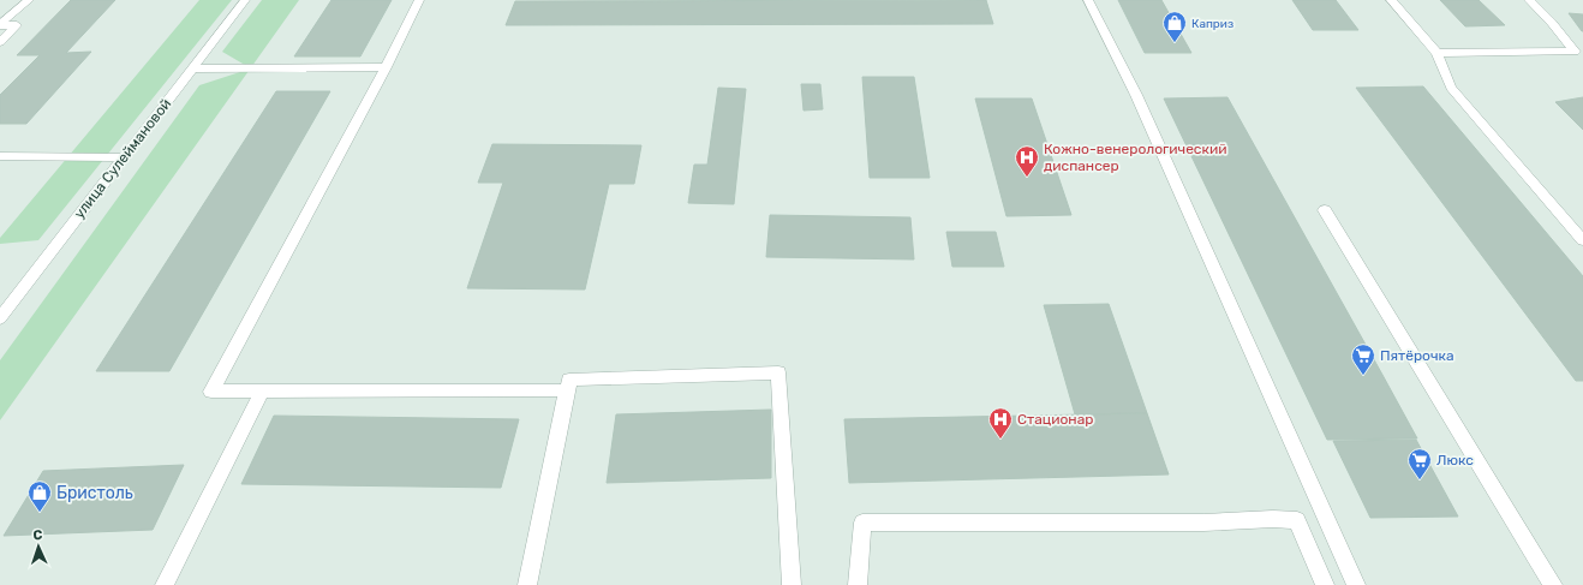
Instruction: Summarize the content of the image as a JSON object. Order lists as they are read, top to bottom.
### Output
{
  "streets": {
    "street": ["улица Сулеймановой"]
  },
  "places": {
    "shop": ["Каприз", "Бристоль"],
    "hospital": ["Кожно-венерологический диспансер", "Стационар"],
    "supermarket": ["Пятёрочка", "Люкс"]
  },
  "north": "top"
}
